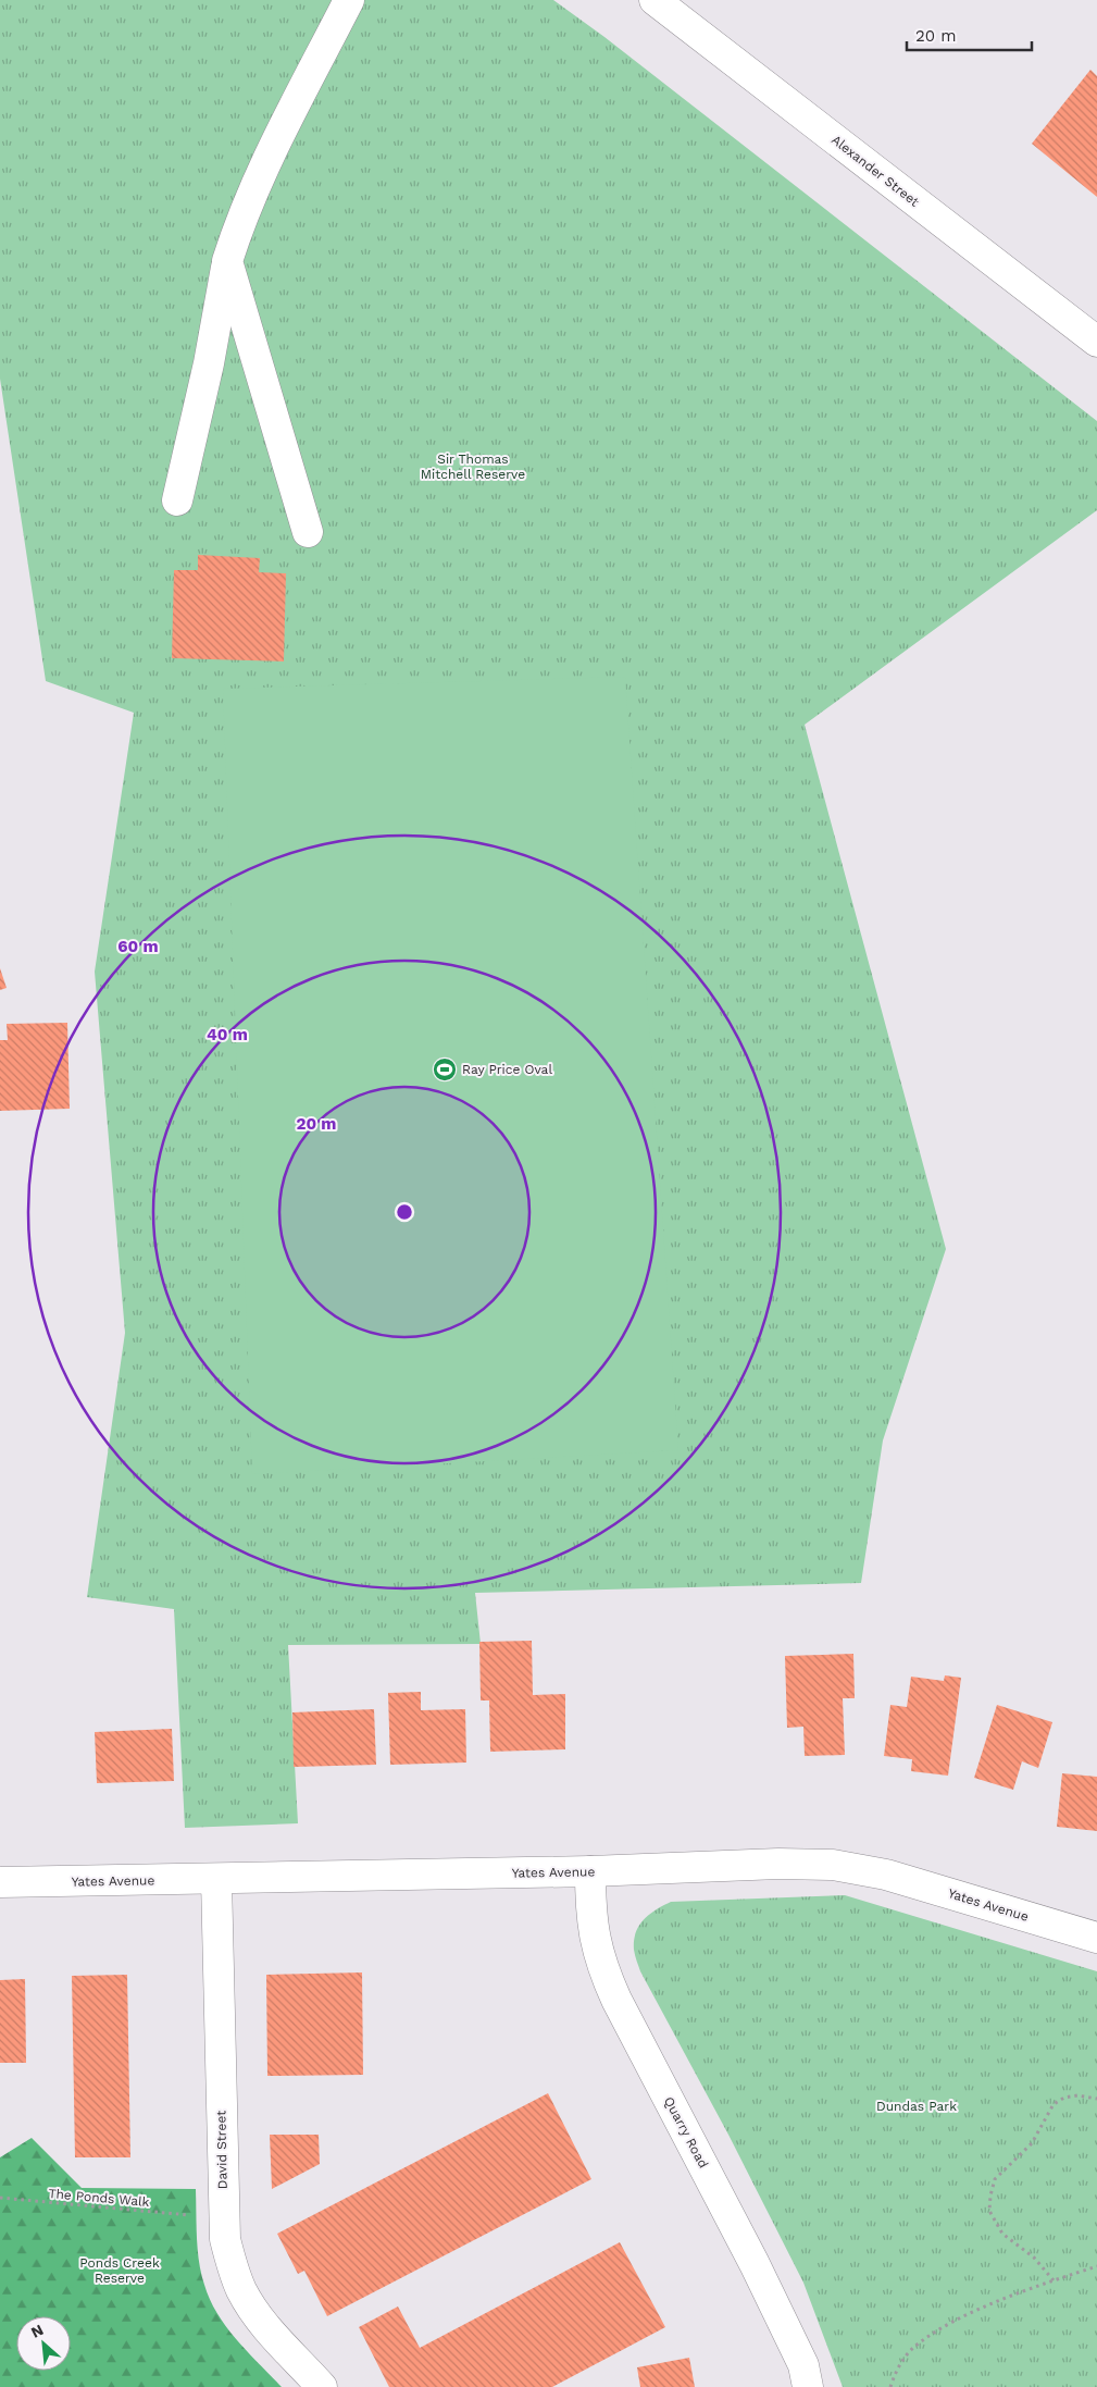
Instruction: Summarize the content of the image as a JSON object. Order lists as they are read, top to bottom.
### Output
{
  "streets": {
    "street": [
      "Alexander Street",
      "Yates Avenue",
      "Quarry Road",
      "David Street"
    ],
    "path": ["The Ponds Walk"]
  },
  "crossings": [
    ["Yates Avenue", "Quarry Road"],
    ["Yates Avenue", "David Street"]
  ],
  "parks": ["Sir Thomas Mitchell Reserve", "Dundas Park", "Ponds Creek Reserve"],
  "places": {
    "sports": ["Ray Price Oval"]
  },
  "scale_bar": "20 m",
  "north": "top left",
  "rings": ["60 m", "40 m", "20 m"]
}
